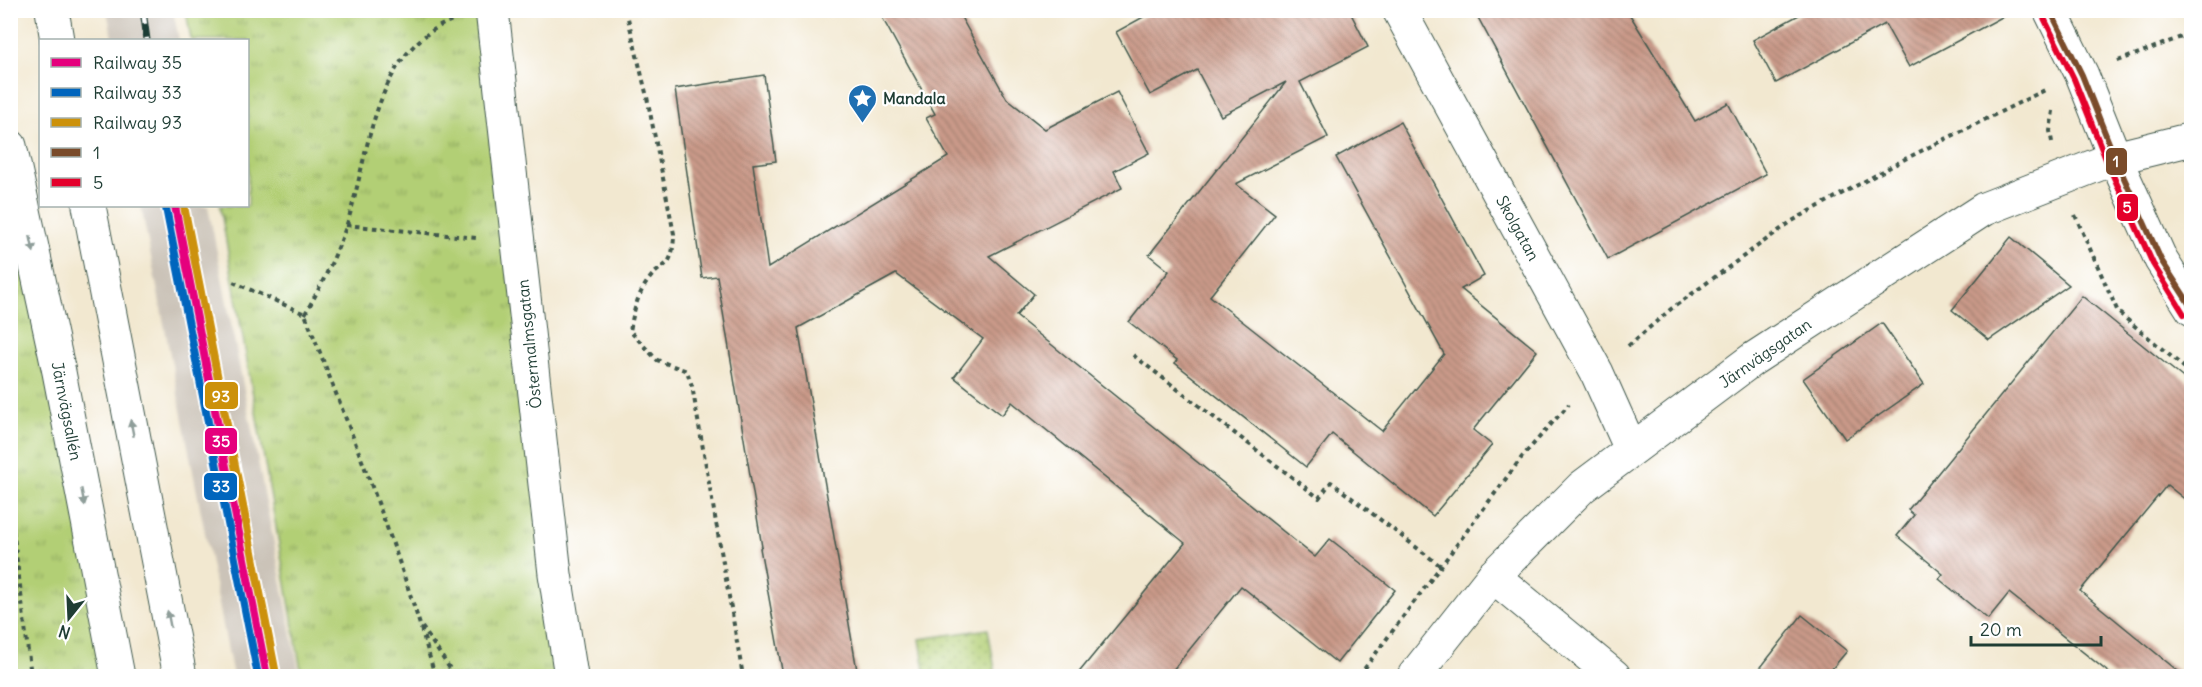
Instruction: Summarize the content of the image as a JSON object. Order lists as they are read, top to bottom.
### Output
{
  "streets": {
    "street": [
      "Skolgatan",
      "Östermalmsgatan",
      "Järnvägsgatan",
      "Järnvägsallén"
    ]
  },
  "crossings": [
    ["Skolgatan", "Järnvägsgatan"]
  ],
  "places": {
    "place": ["Mandala"]
  },
  "lines": [
    "transit line 1",
    "transit line 5",
    "rail line 35",
    "rail line 93",
    "rail line 33"
  ],
  "legend": [
    "Railway 35",
    "Railway 33",
    "Railway 93",
    "1",
    "5"
  ],
  "scale_bar": "20 m",
  "north": "bottom"
}
